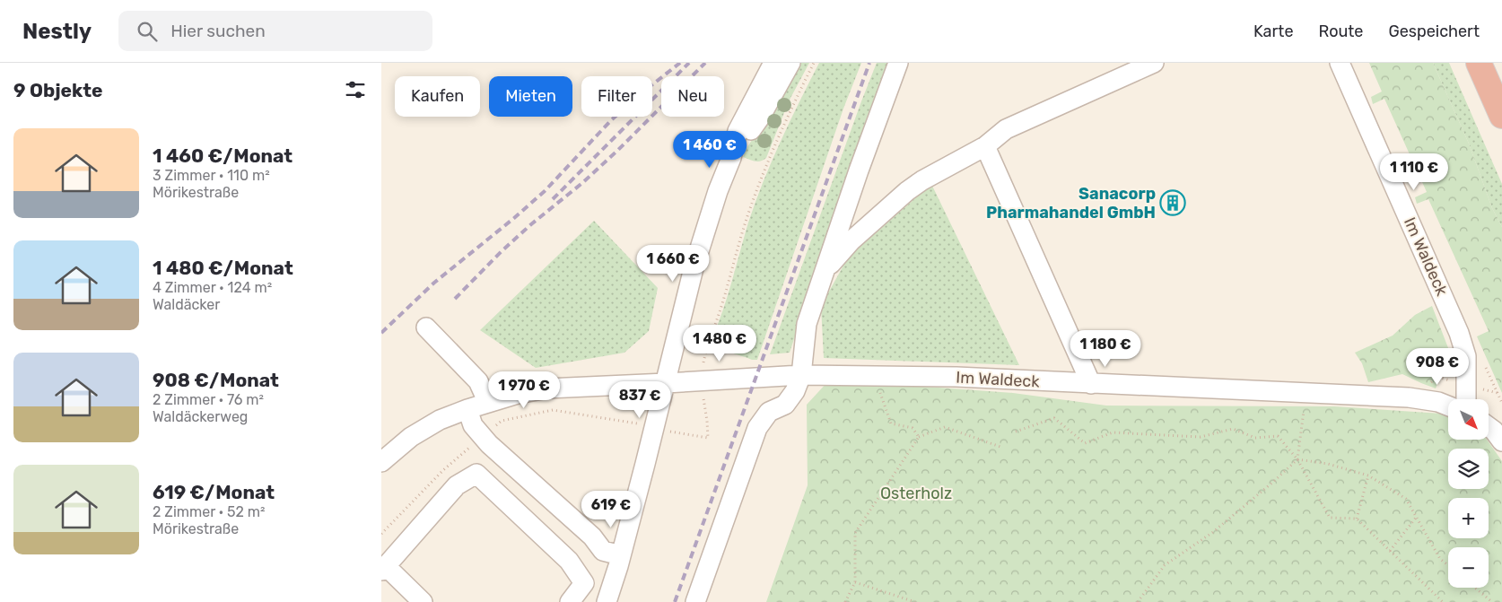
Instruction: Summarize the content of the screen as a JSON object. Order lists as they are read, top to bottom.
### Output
{
  "streets": {
    "street": ["Im Waldeck"]
  },
  "parks": ["Osterholz"],
  "places": {
    "building": ["Sanacorp Pharmahandel GmbH"]
  },
  "north": "bottom right",
  "page": {
    "header": "Nestly",
    "search": "Hier suchen",
    "nav": ["Karte", "Route", "Gespeichert"],
    "heading": "9 Objekte",
    "chip": [
      "Kaufen",
      "Mieten",
      "Filter",
      "Neu"
    ],
    "list": [
      {
        "name": "1 460 €/Monat",
        "note": "3 Zimmer · 110 m² · Mörikestraße"
      },
      {
        "name": "1 480 €/Monat",
        "note": "4 Zimmer · 124 m² · Waldäcker"
      },
      {
        "name": "908 €/Monat",
        "note": "2 Zimmer · 76 m² · Waldäckerweg"
      },
      {
        "name": "619 €/Monat",
        "note": "2 Zimmer · 52 m² · Mörikestraße"
      }
    ],
    "price": [
      "1 460 €",
      "1 110 €",
      "1 660 €",
      "1 480 €",
      "1 180 €",
      "908 €",
      "1 970 €",
      "837 €",
      "619 €"
    ],
    "map_buttons": ["+", "−"]
  }
}
